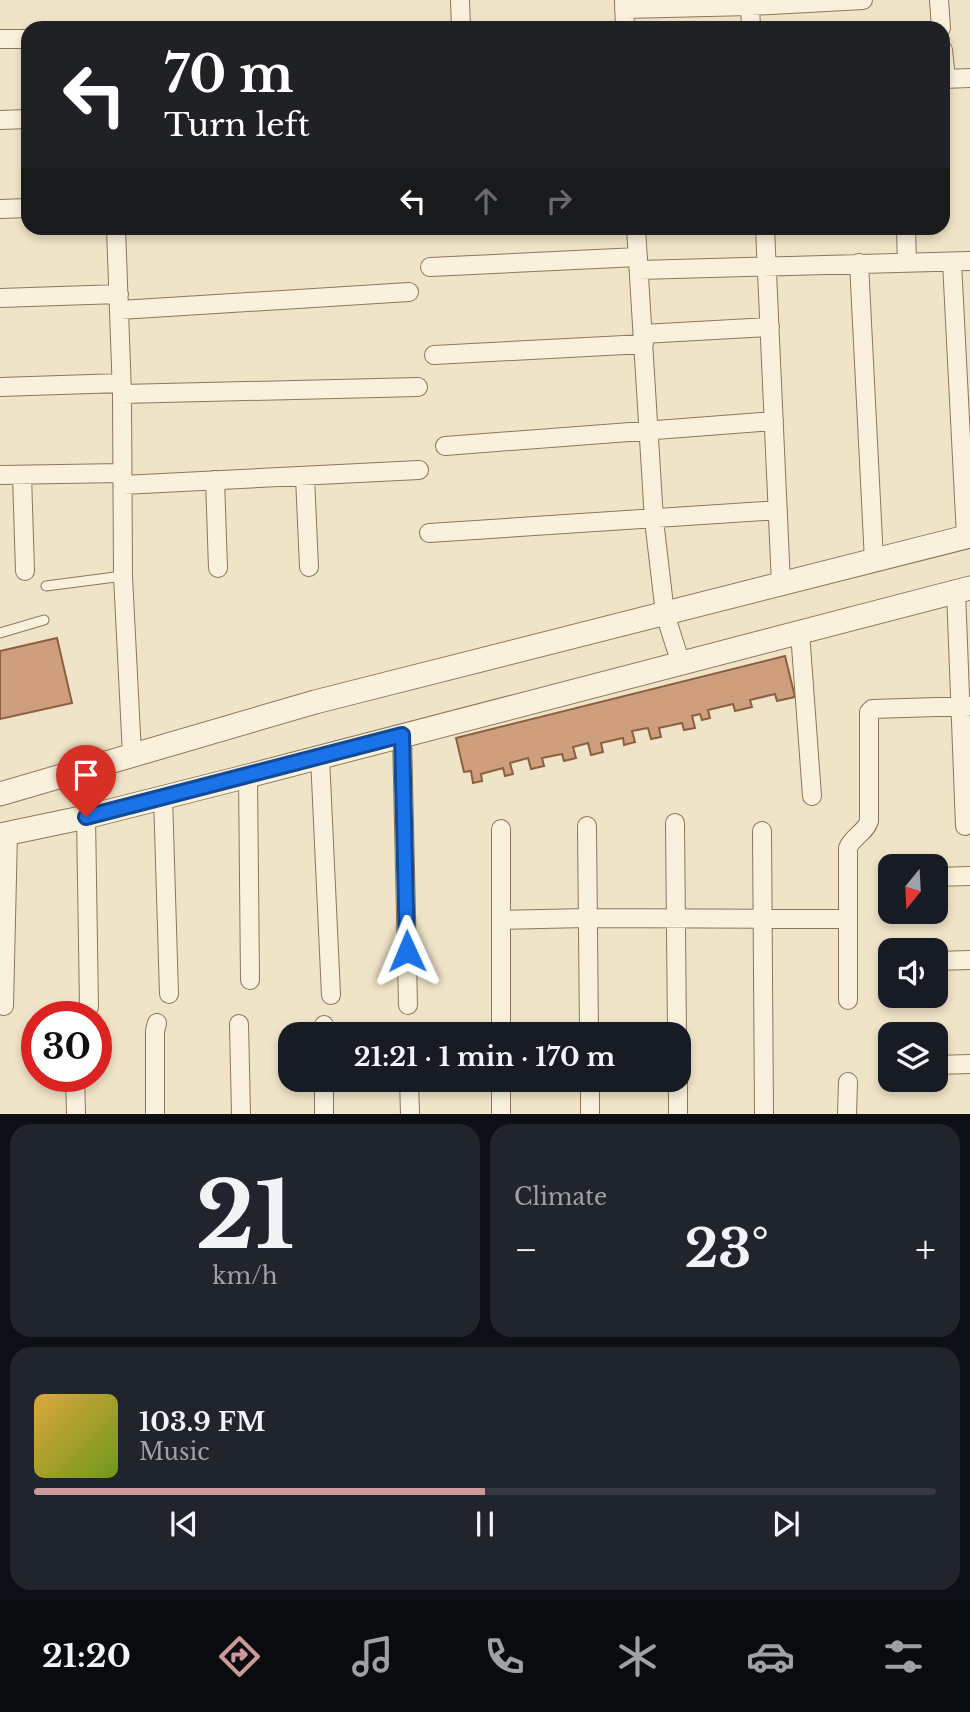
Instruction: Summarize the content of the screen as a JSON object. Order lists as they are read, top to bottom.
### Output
{
  "north": "bottom",
  "page": {
    "turn": ["70 m", "Turn left"],
    "limit": "30",
    "trip": "21:21 · 1 min · 170 m",
    "tile": [
      ["21", "km/h"],
      "Climate"
    ],
    "heat": ["−", "23°", "+"],
    "song": ["103.9 FM", "Music"],
    "tabs": "21:20"
  }
}
